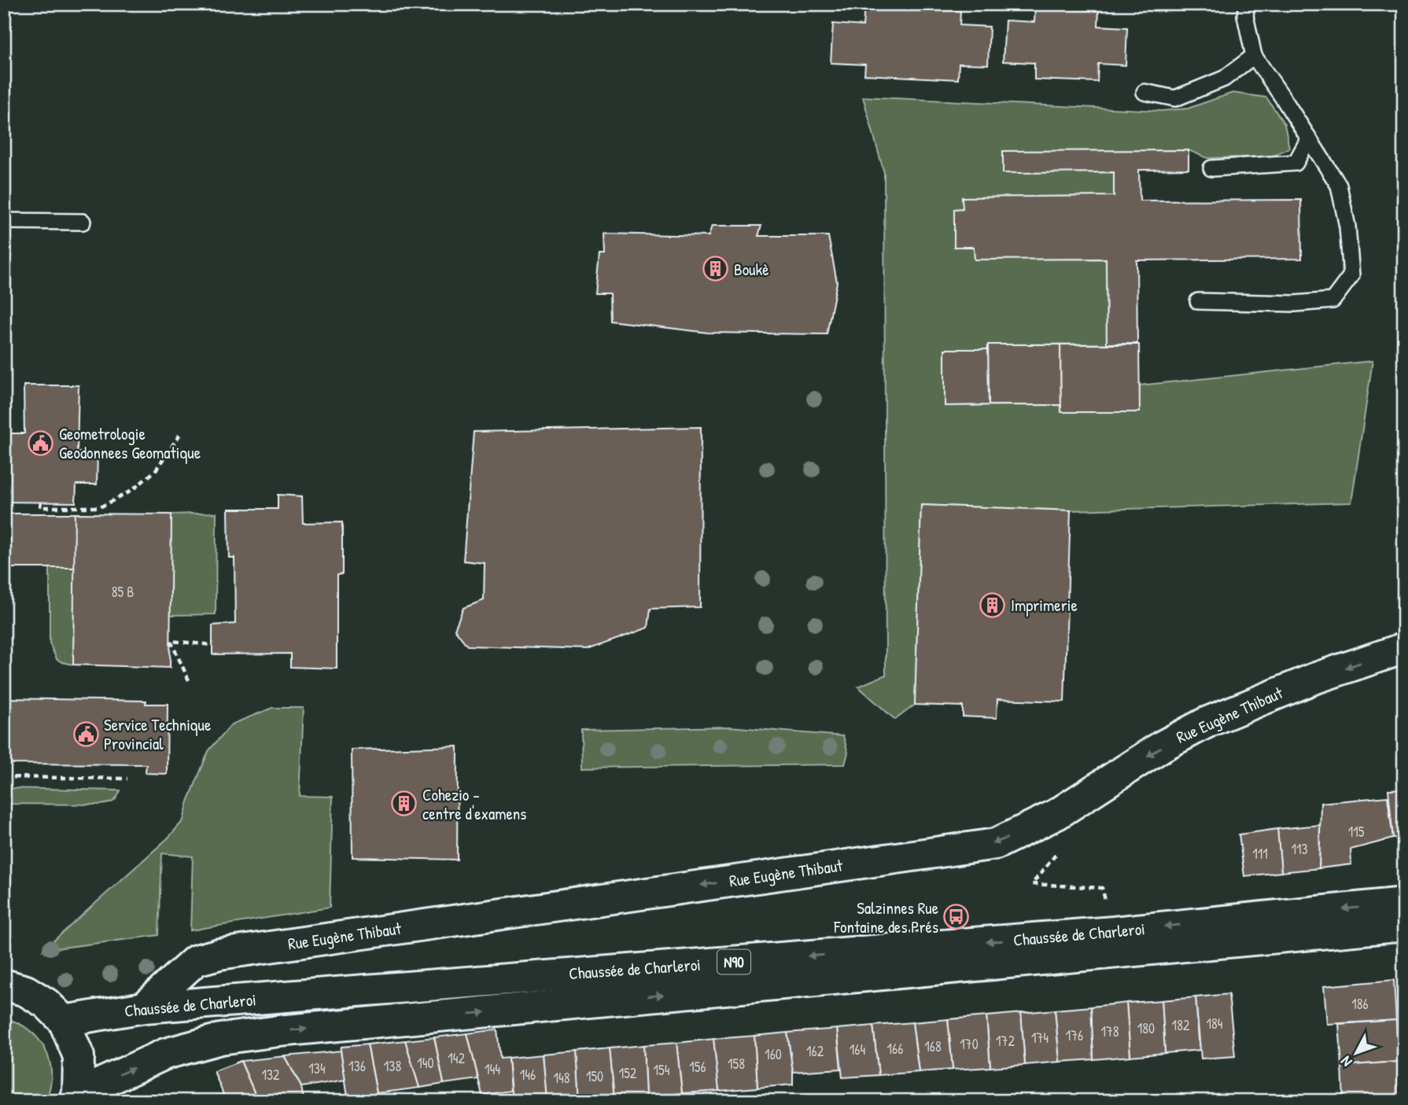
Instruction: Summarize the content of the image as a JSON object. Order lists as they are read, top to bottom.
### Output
{
  "streets": {
    "main road": ["Rue Eugène Thibaut", "Chaussée de Charleroi", "N90"]
  },
  "crossings": [
    ["Rue Eugène Thibaut", "Chaussée de Charleroi"],
    ["Chaussée de Charleroi", "N90"]
  ],
  "one_way": ["Rue Eugène Thibaut"],
  "places": {
    "building": ["Boukè", "Imprimerie", "Cohezio - centre d'examens"],
    "public building": ["Geometrologie Geodonnees Geomatique", "Service Technique Provincial"],
    "bus stop": ["Salzinnes Rue Fontaine des Prés"]
  },
  "house_numbers": [
    "85 B",
    "115",
    "113",
    "111",
    "186",
    "184",
    "182",
    "180",
    "178",
    "176",
    "174",
    "172",
    "170",
    "168",
    "166",
    "164",
    "162",
    "160",
    "142",
    "140",
    "158",
    "136",
    "138",
    "156",
    "134",
    "144",
    "154",
    "152",
    "132",
    "146",
    "150",
    "148"
  ],
  "north": "bottom left"
}
